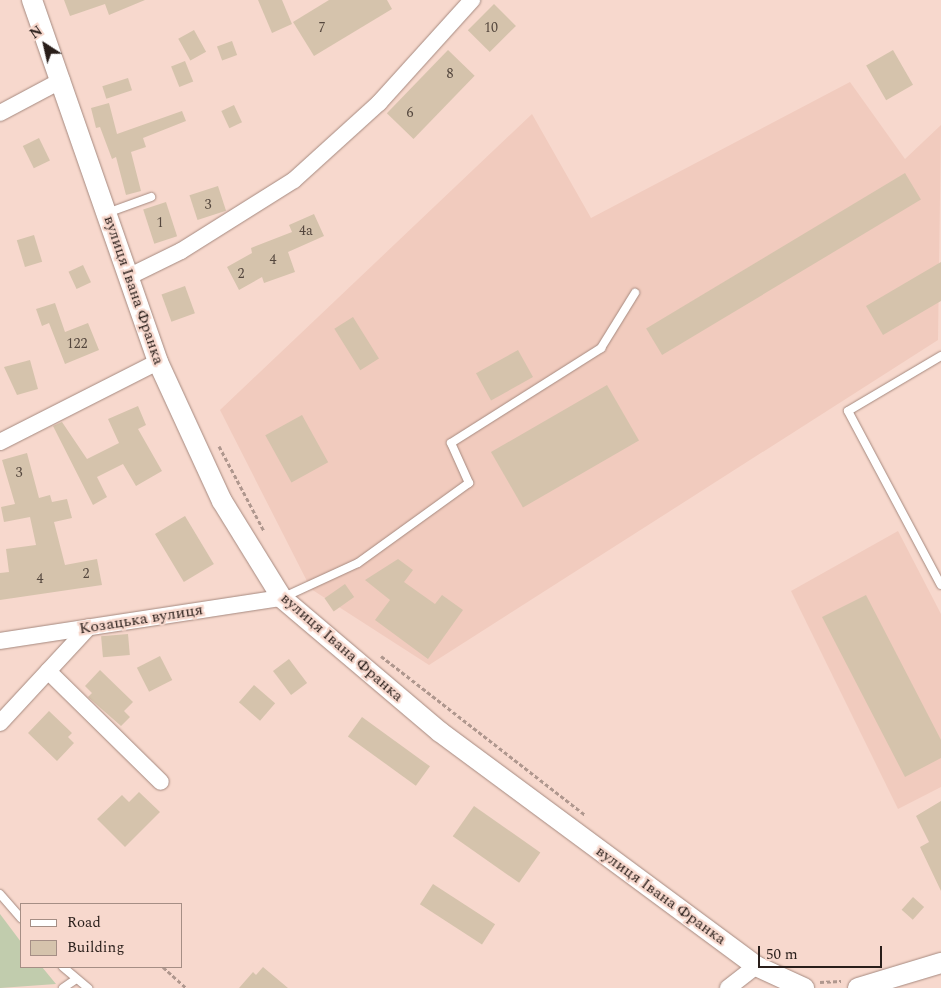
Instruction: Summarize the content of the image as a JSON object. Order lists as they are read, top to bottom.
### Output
{
  "streets": {
    "street": ["вулиця Івана Франка", "Козацька вулиця"]
  },
  "crossings": [
    ["вулиця Івана Франка", "Козацька вулиця"]
  ],
  "house_numbers": [
    "7",
    "10",
    "8",
    "6",
    "3",
    "1",
    "4а",
    "4",
    "2",
    "122",
    "3",
    "2",
    "4"
  ],
  "legend": ["Road", "Building"],
  "scale_bar": "50 m",
  "north": "top left"
}
